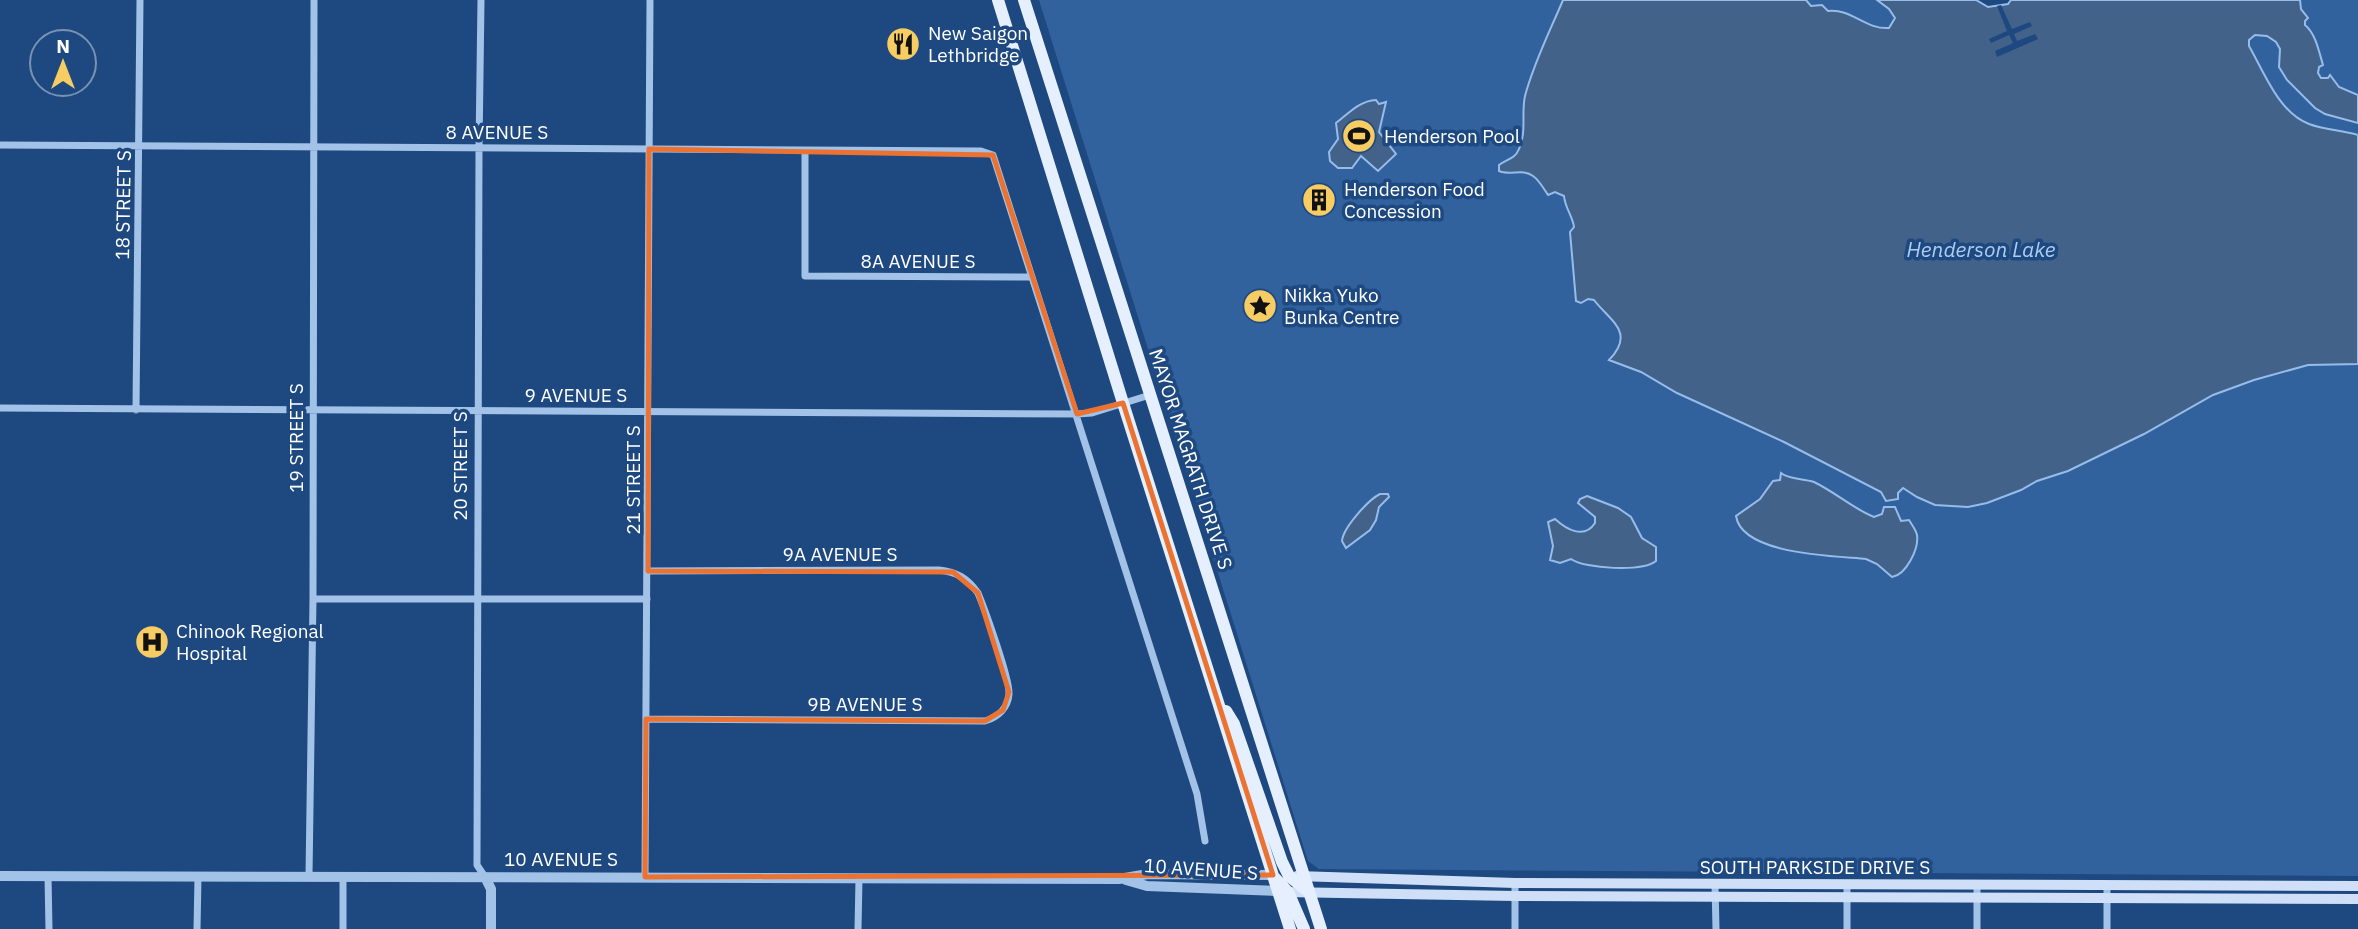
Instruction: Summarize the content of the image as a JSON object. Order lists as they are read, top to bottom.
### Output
{
  "streets": {
    "main road": ["MAYOR MAGRATH DRIVE S", "SOUTH PARKSIDE DRIVE S"],
    "street": [
      "8 AVENUE S",
      "18 STREET S",
      "8A AVENUE S",
      "9 AVENUE S",
      "19 STREET S",
      "20 STREET S",
      "21 STREET S",
      "9A AVENUE S",
      "9B AVENUE S",
      "10 AVENUE S"
    ]
  },
  "crossings": [
    ["8 AVENUE S", "18 STREET S"],
    ["8 AVENUE S", "8A AVENUE S"],
    ["8 AVENUE S", "19 STREET S"],
    ["8 AVENUE S", "20 STREET S"],
    ["8 AVENUE S", "21 STREET S"],
    ["18 STREET S", "9 AVENUE S"],
    ["9 AVENUE S", "19 STREET S"],
    ["9 AVENUE S", "MAYOR MAGRATH DRIVE S"],
    ["9 AVENUE S", "20 STREET S"],
    ["9 AVENUE S", "21 STREET S"],
    ["19 STREET S", "10 AVENUE S"],
    ["MAYOR MAGRATH DRIVE S", "SOUTH PARKSIDE DRIVE S"],
    ["20 STREET S", "10 AVENUE S"],
    ["21 STREET S", "9A AVENUE S"],
    ["21 STREET S", "9B AVENUE S"],
    ["21 STREET S", "10 AVENUE S"],
    ["9A AVENUE S", "9B AVENUE S"],
    ["10 AVENUE S", "SOUTH PARKSIDE DRIVE S"]
  ],
  "water": ["Henderson Lake"],
  "places": {
    "restaurant": ["New Saigon Lethbridge"],
    "sports": ["Henderson Pool"],
    "building": ["Henderson Food Concession"],
    "place": ["Nikka Yuko Bunka Centre"],
    "hospital": ["Chinook Regional Hospital"]
  },
  "north": "top"
}
